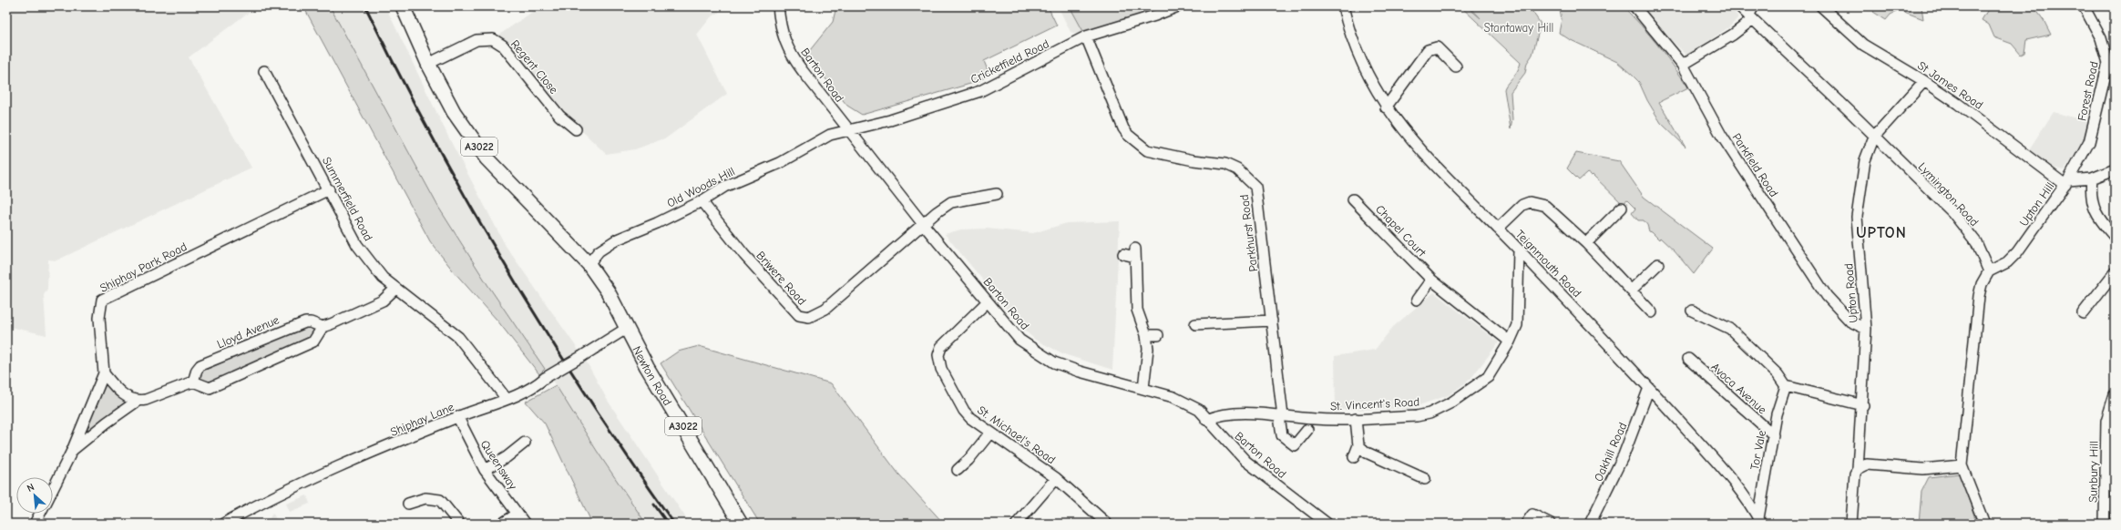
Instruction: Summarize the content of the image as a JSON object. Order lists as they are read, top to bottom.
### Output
{
  "streets": {
    "main road": ["A3022", "Newton Road"],
    "street": [
      "Cricketfield Road",
      "Regent Close",
      "Barton Road",
      "St James Road",
      "Forest Road",
      "Parkfield Road",
      "Old Woods Hill",
      "Lymington Road",
      "Summerfield Road",
      "Upton Hill",
      "Chapel Court",
      "Parkhurst Road",
      "Teignmouth Road",
      "Shiphay Park Road",
      "Briwere Road",
      "Upton Road",
      "Lloyd Avenue",
      "Avoca Avenue",
      "St. Vincent's Road",
      "Shiphay Lane",
      "St. Michael's Road",
      "Tor Vale",
      "Oakhill Road",
      "Queensway",
      "Sunbury Hill"
    ]
  },
  "crossings": [
    ["Cricketfield Road", "Barton Road"],
    ["Cricketfield Road", "Old Woods Hill"],
    ["Cricketfield Road", "Parkhurst Road"],
    ["Regent Close", "A3022"],
    ["Barton Road", "Old Woods Hill"],
    ["Barton Road", "Briwere Road"],
    ["Barton Road", "St. Vincent's Road"],
    ["Barton Road", "St. Michael's Road"],
    ["St James Road", "Forest Road"],
    ["St James Road", "Upton Hill"],
    ["St James Road", "Upton Road"],
    ["Forest Road", "Upton Hill"],
    ["A3022", "Old Woods Hill"],
    ["A3022", "Newton Road"],
    ["Parkfield Road", "Upton Road"],
    ["Old Woods Hill", "Briwere Road"],
    ["Old Woods Hill", "Newton Road"],
    ["Lymington Road", "Upton Hill"],
    ["Lymington Road", "Upton Road"],
    ["Summerfield Road", "Shiphay Park Road"],
    ["Summerfield Road", "Shiphay Lane"],
    ["Chapel Court", "St. Vincent's Road"],
    ["Parkhurst Road", "St. Vincent's Road"],
    ["Teignmouth Road", "St. Vincent's Road"],
    ["Teignmouth Road", "Tor Vale"],
    ["Teignmouth Road", "Oakhill Road"],
    ["Newton Road", "Shiphay Lane"],
    ["Avoca Avenue", "Tor Vale"],
    ["Shiphay Lane", "Queensway"]
  ],
  "districts": ["UPTON"],
  "parks": ["Stantaway Hill"],
  "north": "top left"
}
